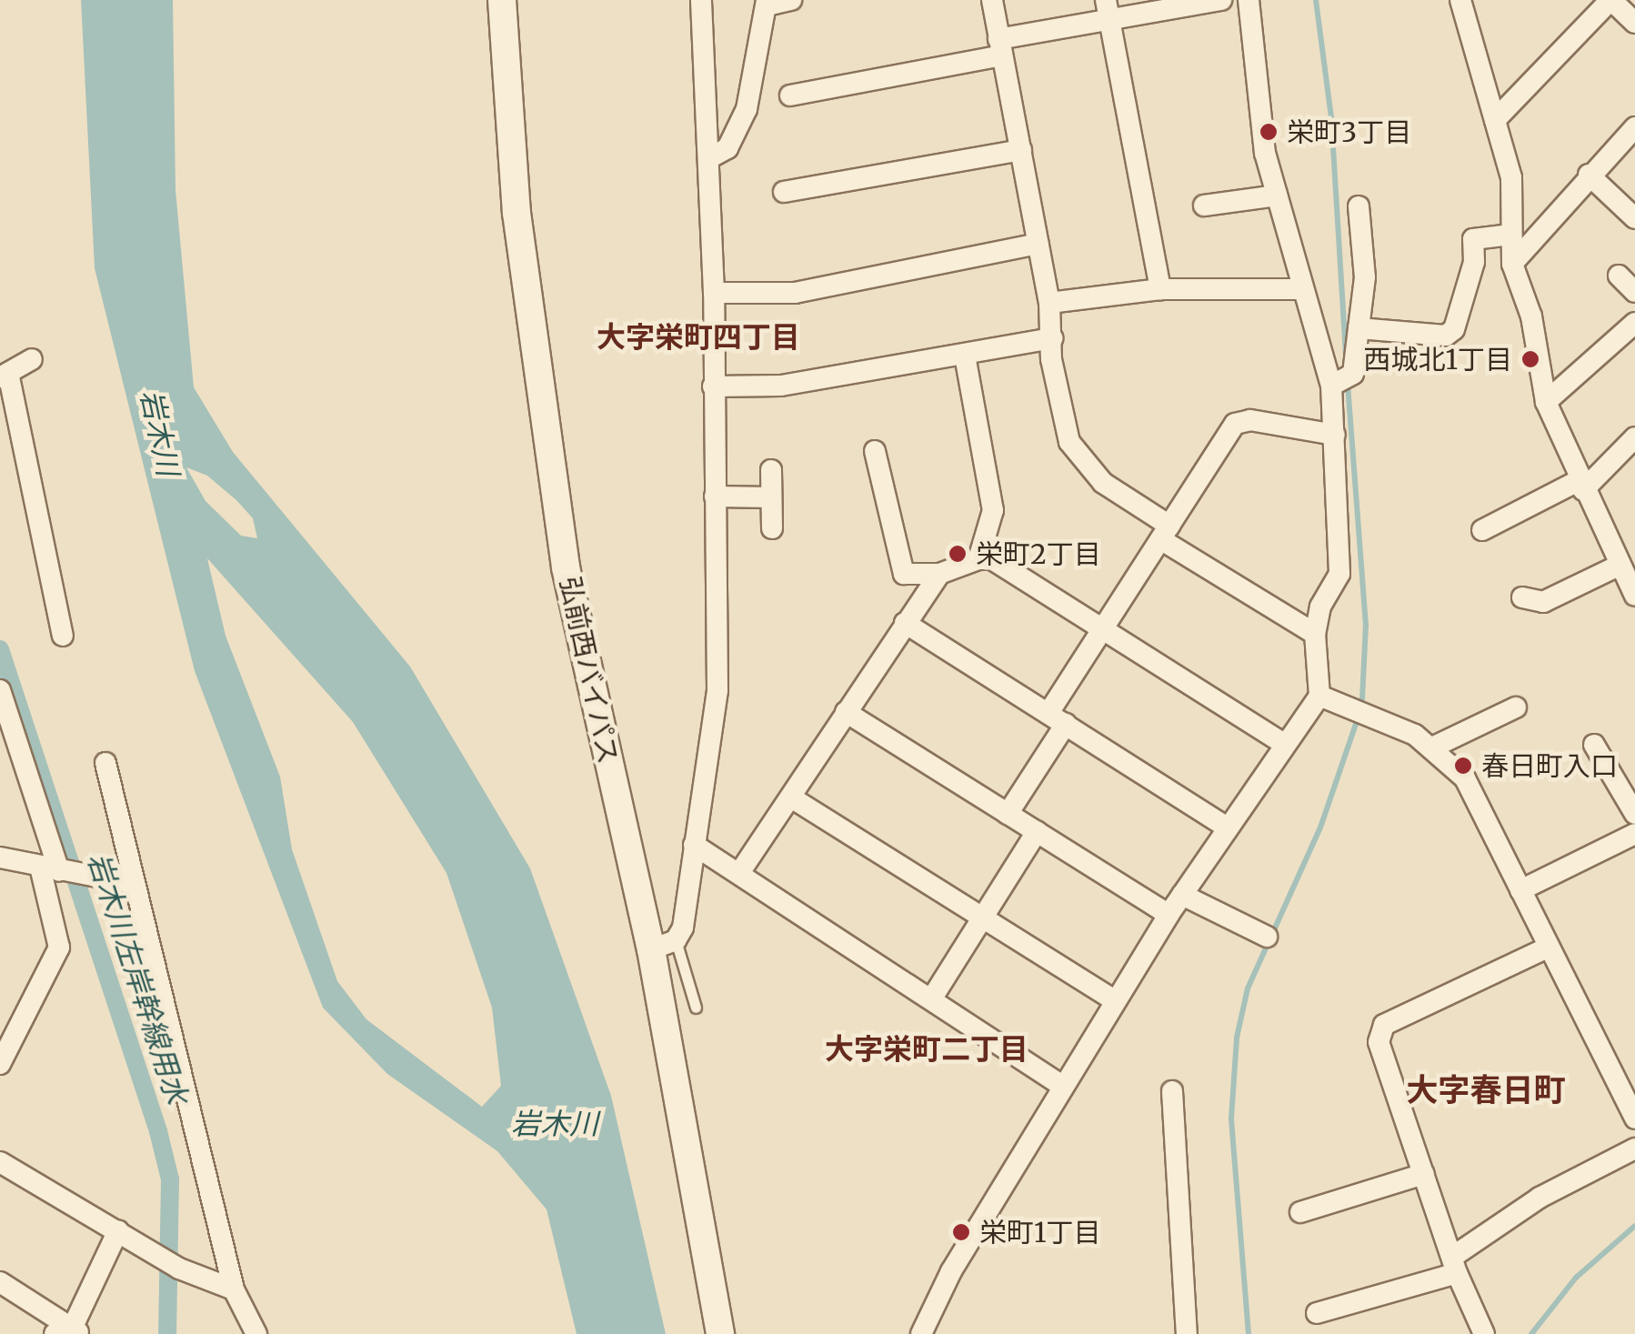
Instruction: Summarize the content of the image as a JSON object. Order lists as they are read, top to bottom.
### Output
{
  "streets": {
    "street": ["弘前西バイパス"]
  },
  "districts": ["大字栄町四丁目", "大字栄町二丁目", "大字春日町"],
  "water": ["岩木川", "岩木川左岸幹線用水"],
  "places": [
    "栄町3丁目",
    "西城北1丁目",
    "栄町2丁目",
    "春日町入口",
    "栄町1丁目"
  ]
}
